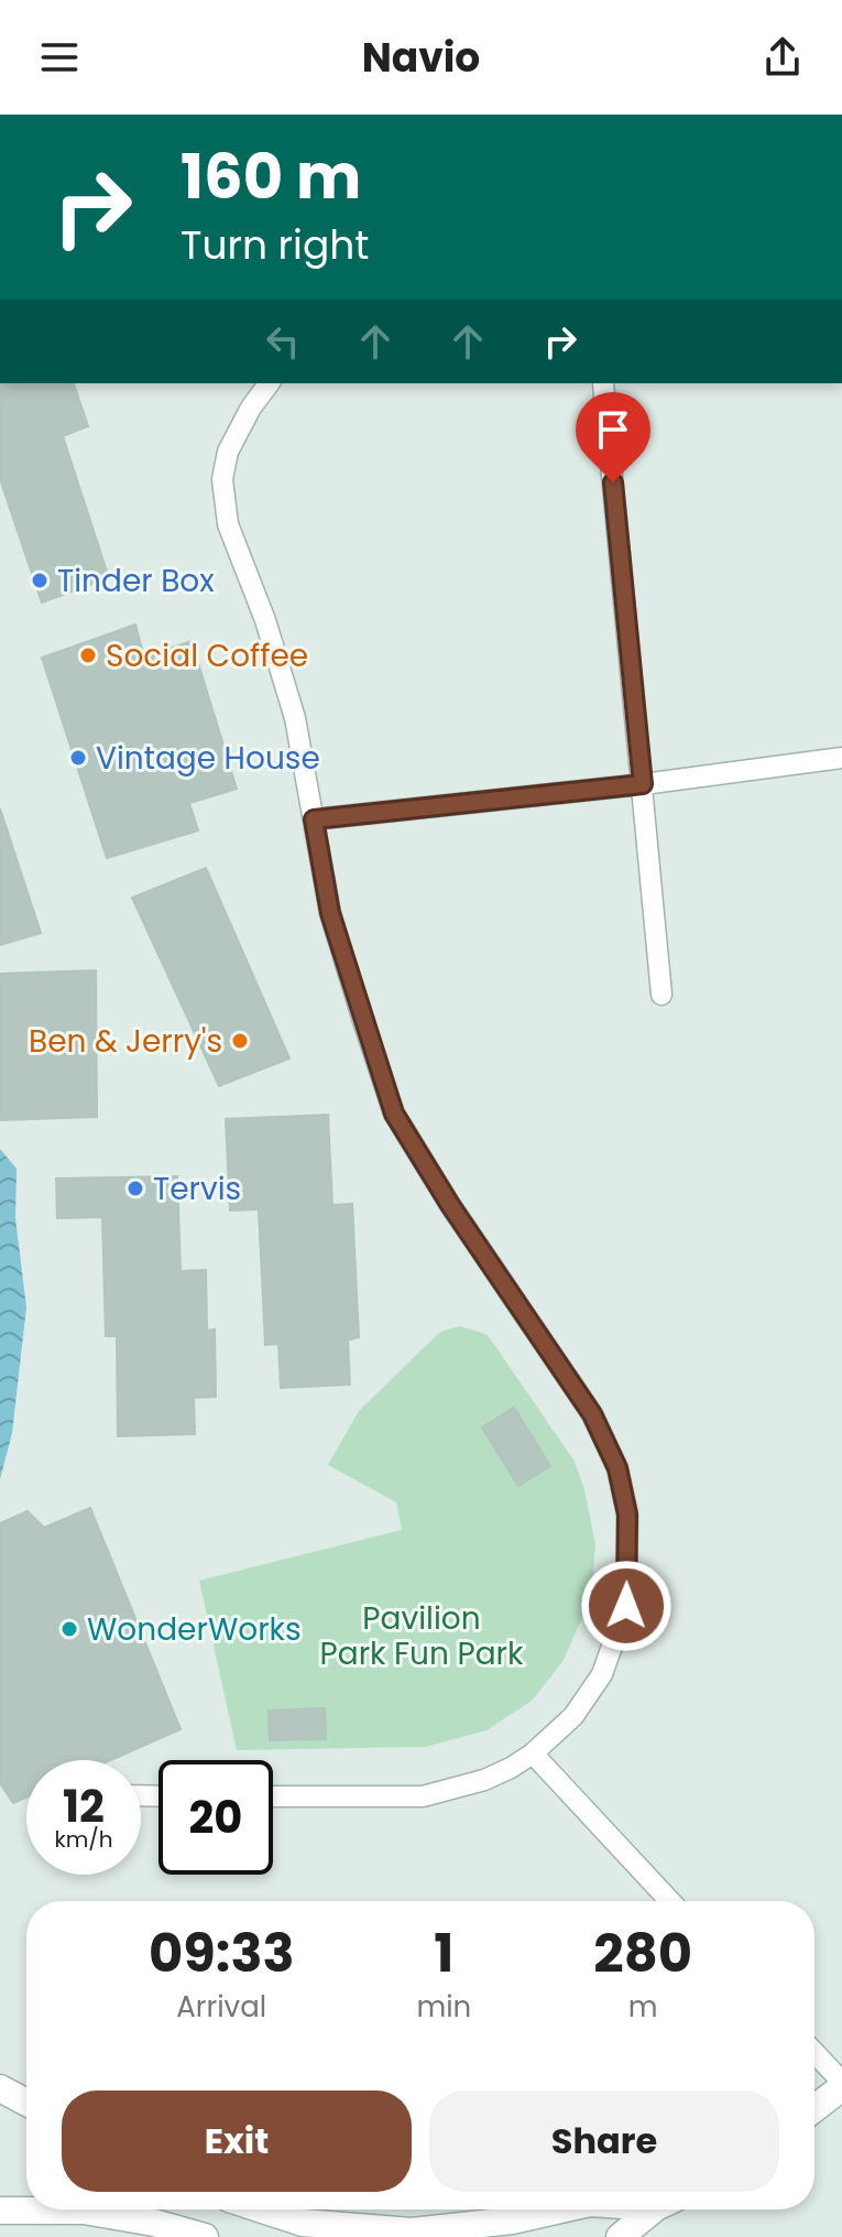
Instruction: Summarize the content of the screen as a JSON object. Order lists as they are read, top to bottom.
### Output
{
  "parks": ["Pavilion Park Fun Park"],
  "places": [
    "Tinder Box",
    "Social Coffee",
    "Vintage House",
    "Ben & Jerry's",
    "Tervis",
    "WonderWorks"
  ],
  "page": {
    "header": "Navio",
    "turn": ["160 m", "Turn right"],
    "speed": "12 km/h",
    "limit": "20",
    "eta": [
      "09:33",
      "Arrival",
      "1",
      "min",
      "280",
      "m"
    ],
    "buttons": ["Exit", "Share"]
  }
}
